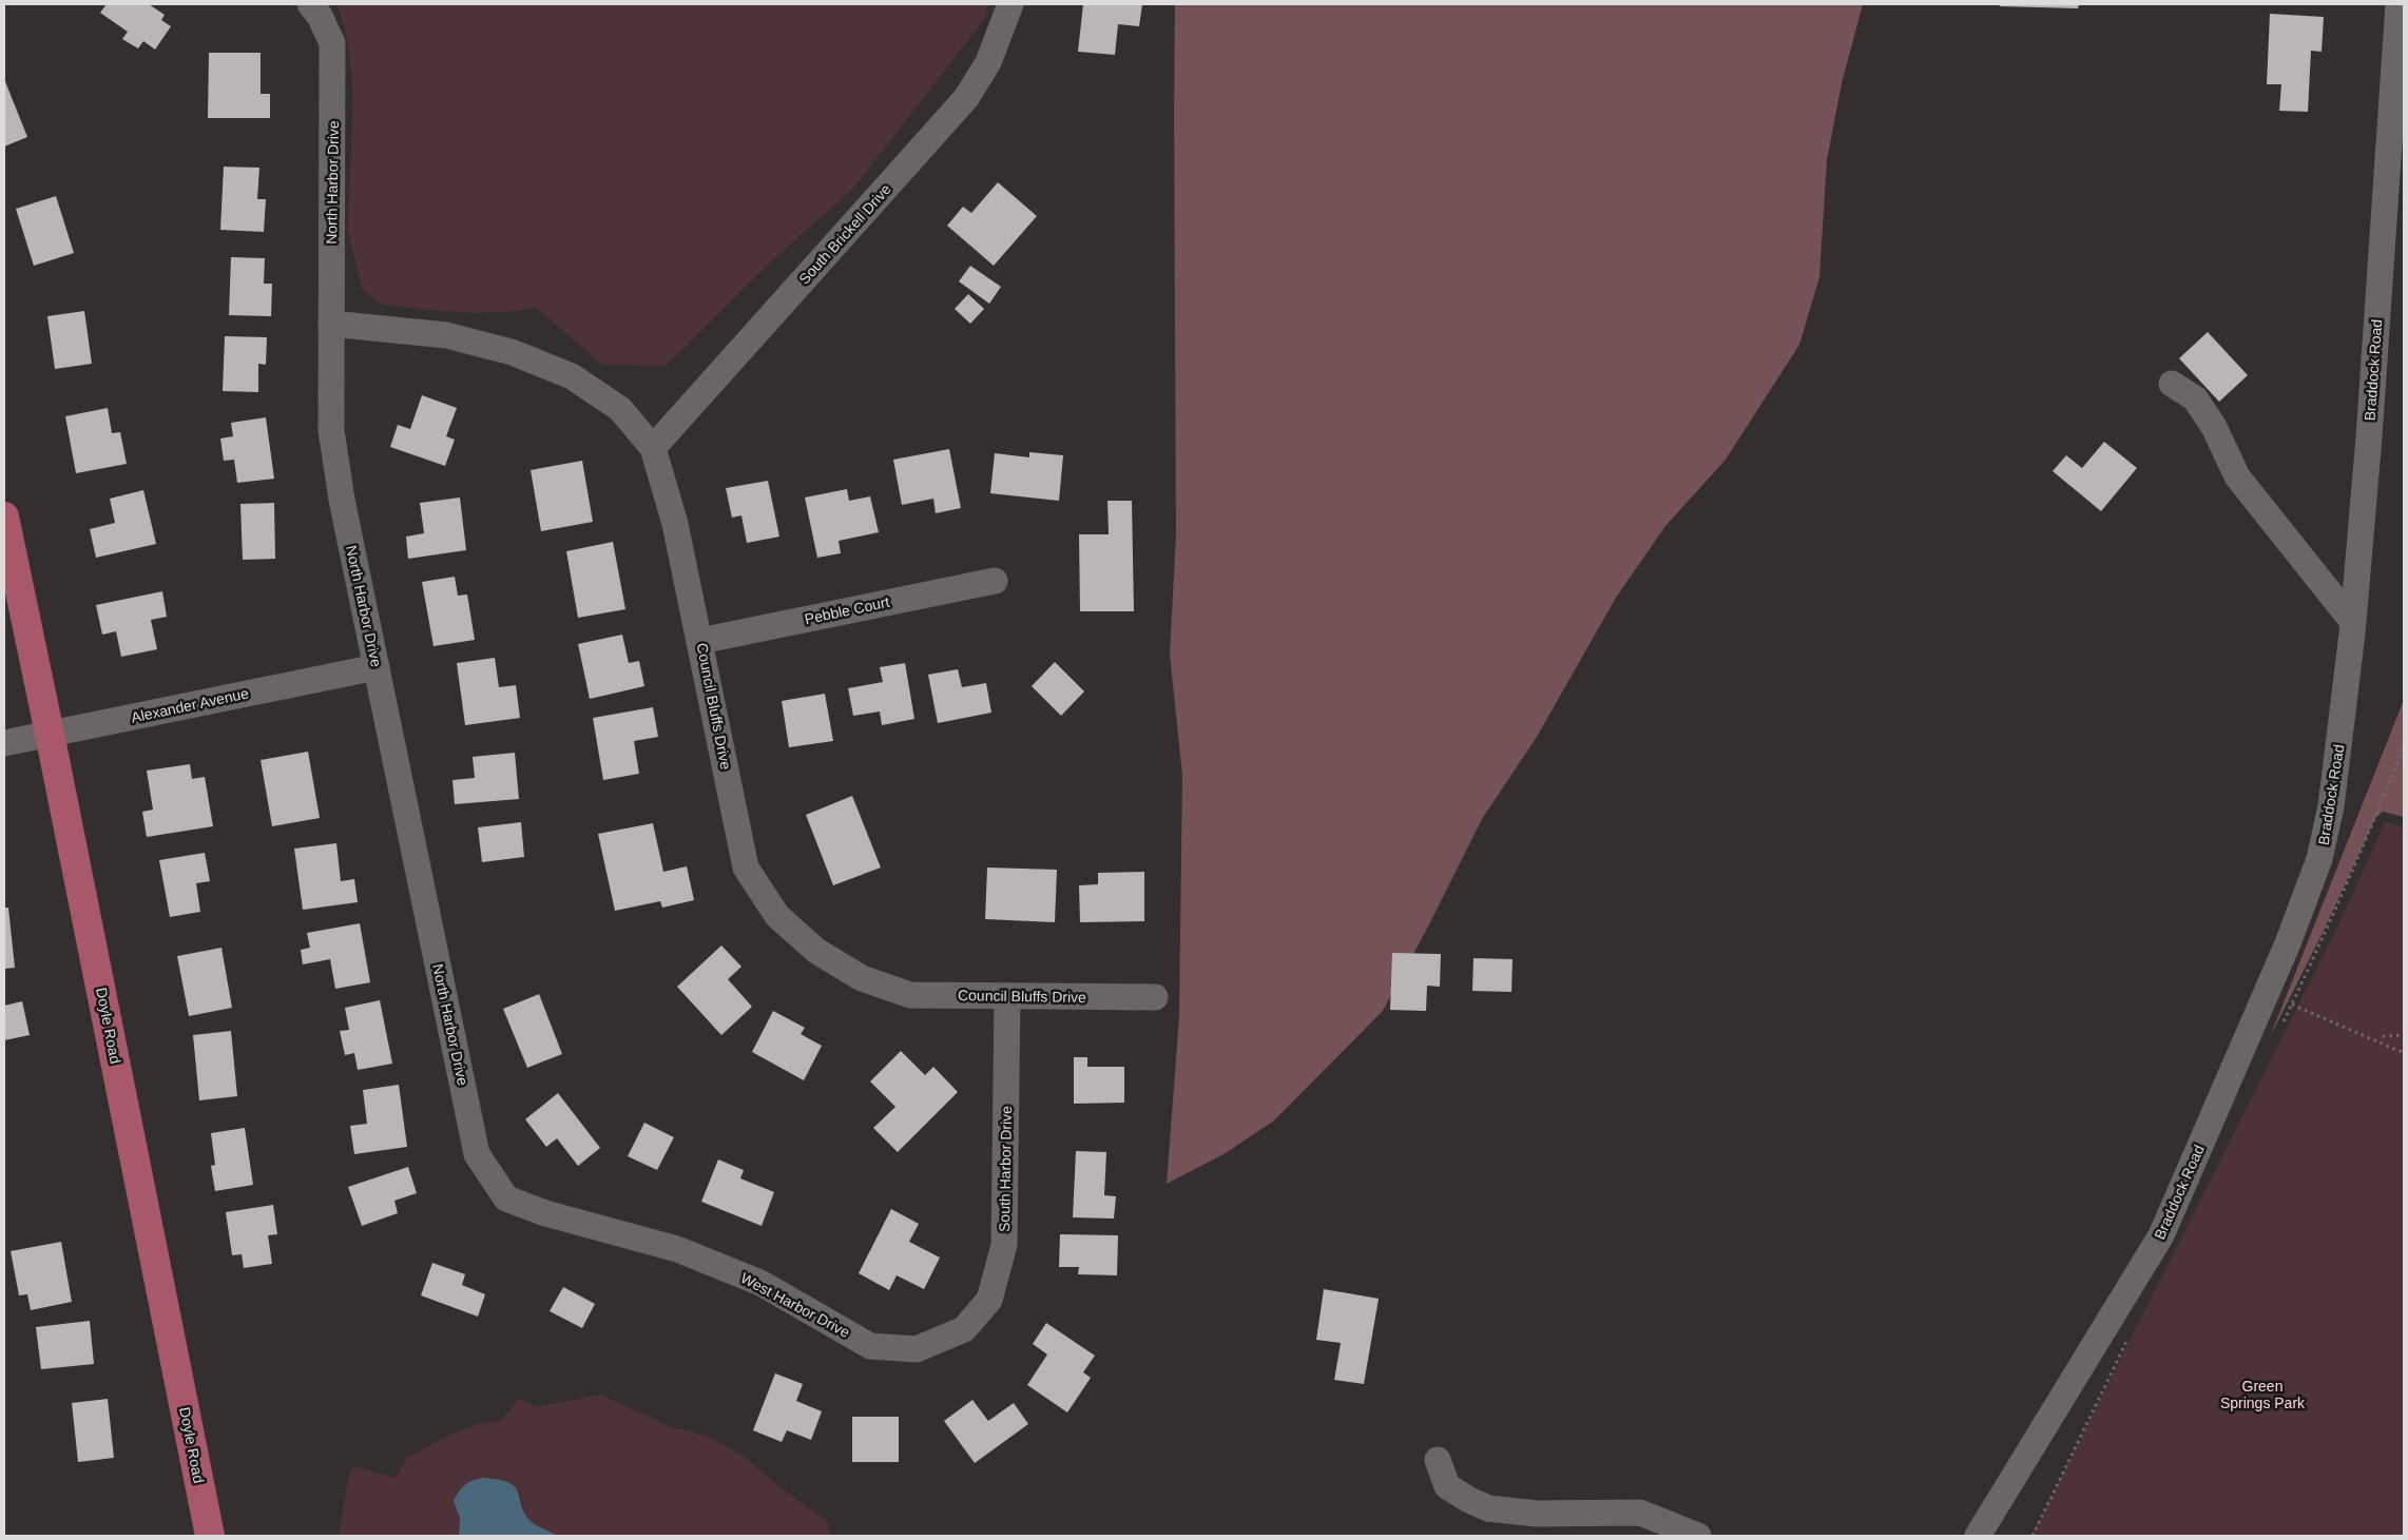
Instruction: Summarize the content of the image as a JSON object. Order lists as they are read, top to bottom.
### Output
{
  "streets": {
    "main road": ["Doyle Road"],
    "street": [
      "North Harbor Drive",
      "South Brickell Drive",
      "Braddock Road",
      "Pebble Court",
      "Alexander Avenue",
      "Council Bluffs Drive",
      "South Harbor Drive",
      "West Harbor Drive"
    ]
  },
  "crossings": [
    ["North Harbor Drive", "Alexander Avenue"],
    ["North Harbor Drive", "Council Bluffs Drive"],
    ["North Harbor Drive", "West Harbor Drive"],
    ["South Brickell Drive", "Council Bluffs Drive"],
    ["Pebble Court", "Council Bluffs Drive"],
    ["Alexander Avenue", "Doyle Road"],
    ["Council Bluffs Drive", "South Harbor Drive"],
    ["South Harbor Drive", "West Harbor Drive"]
  ],
  "parks": ["Green Springs Park"]
}
